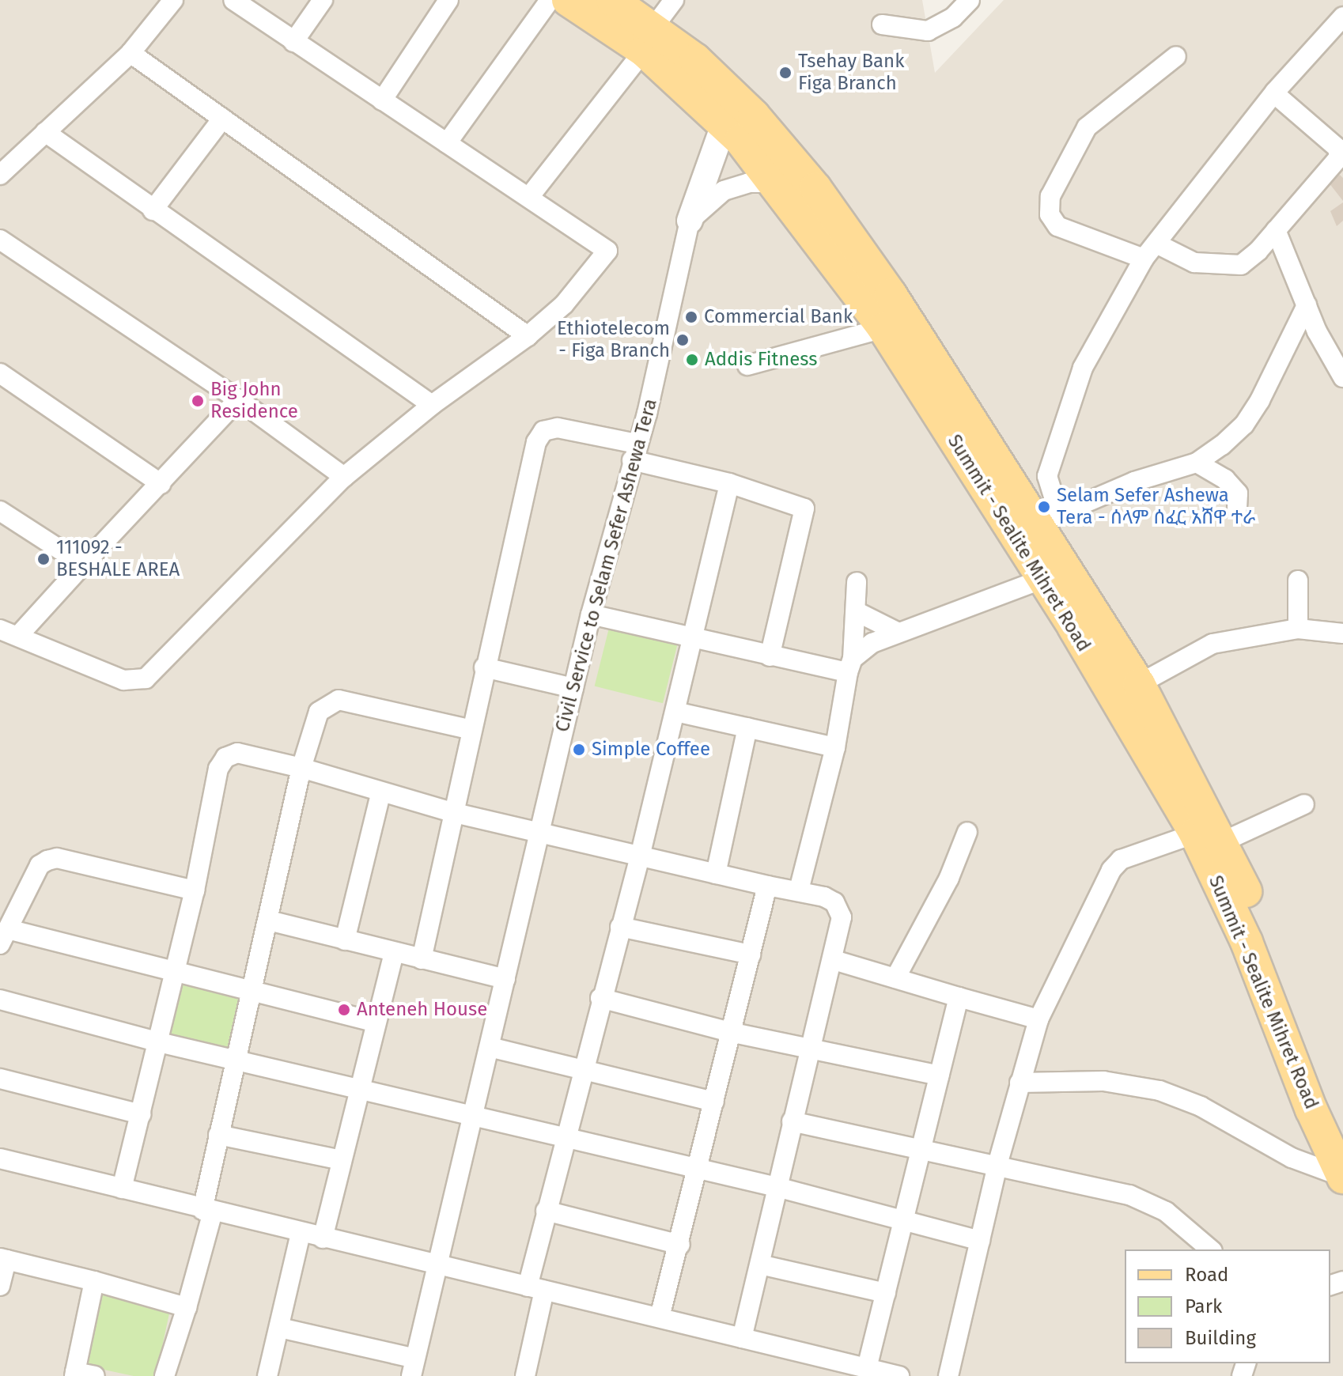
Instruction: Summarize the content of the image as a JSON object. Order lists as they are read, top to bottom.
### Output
{
  "streets": {
    "main road": ["Summit - Sealite Mihret Road"],
    "street": ["Civil Service to Selam Sefer Ashewa Tera"]
  },
  "places": [
    "Tsehay Bank Figa Branch",
    "Commercial Bank",
    "Ethiotelecom - Figa Branch",
    "Addis Fitness",
    "Big John Residence",
    "Selam Sefer Ashewa Tera - ሰላም ሰፈር አሸዋ ተራ",
    "111092 - BESHALE AREA",
    "Simple Coffee",
    "Anteneh House"
  ],
  "legend": ["Road", "Park", "Building"]
}
